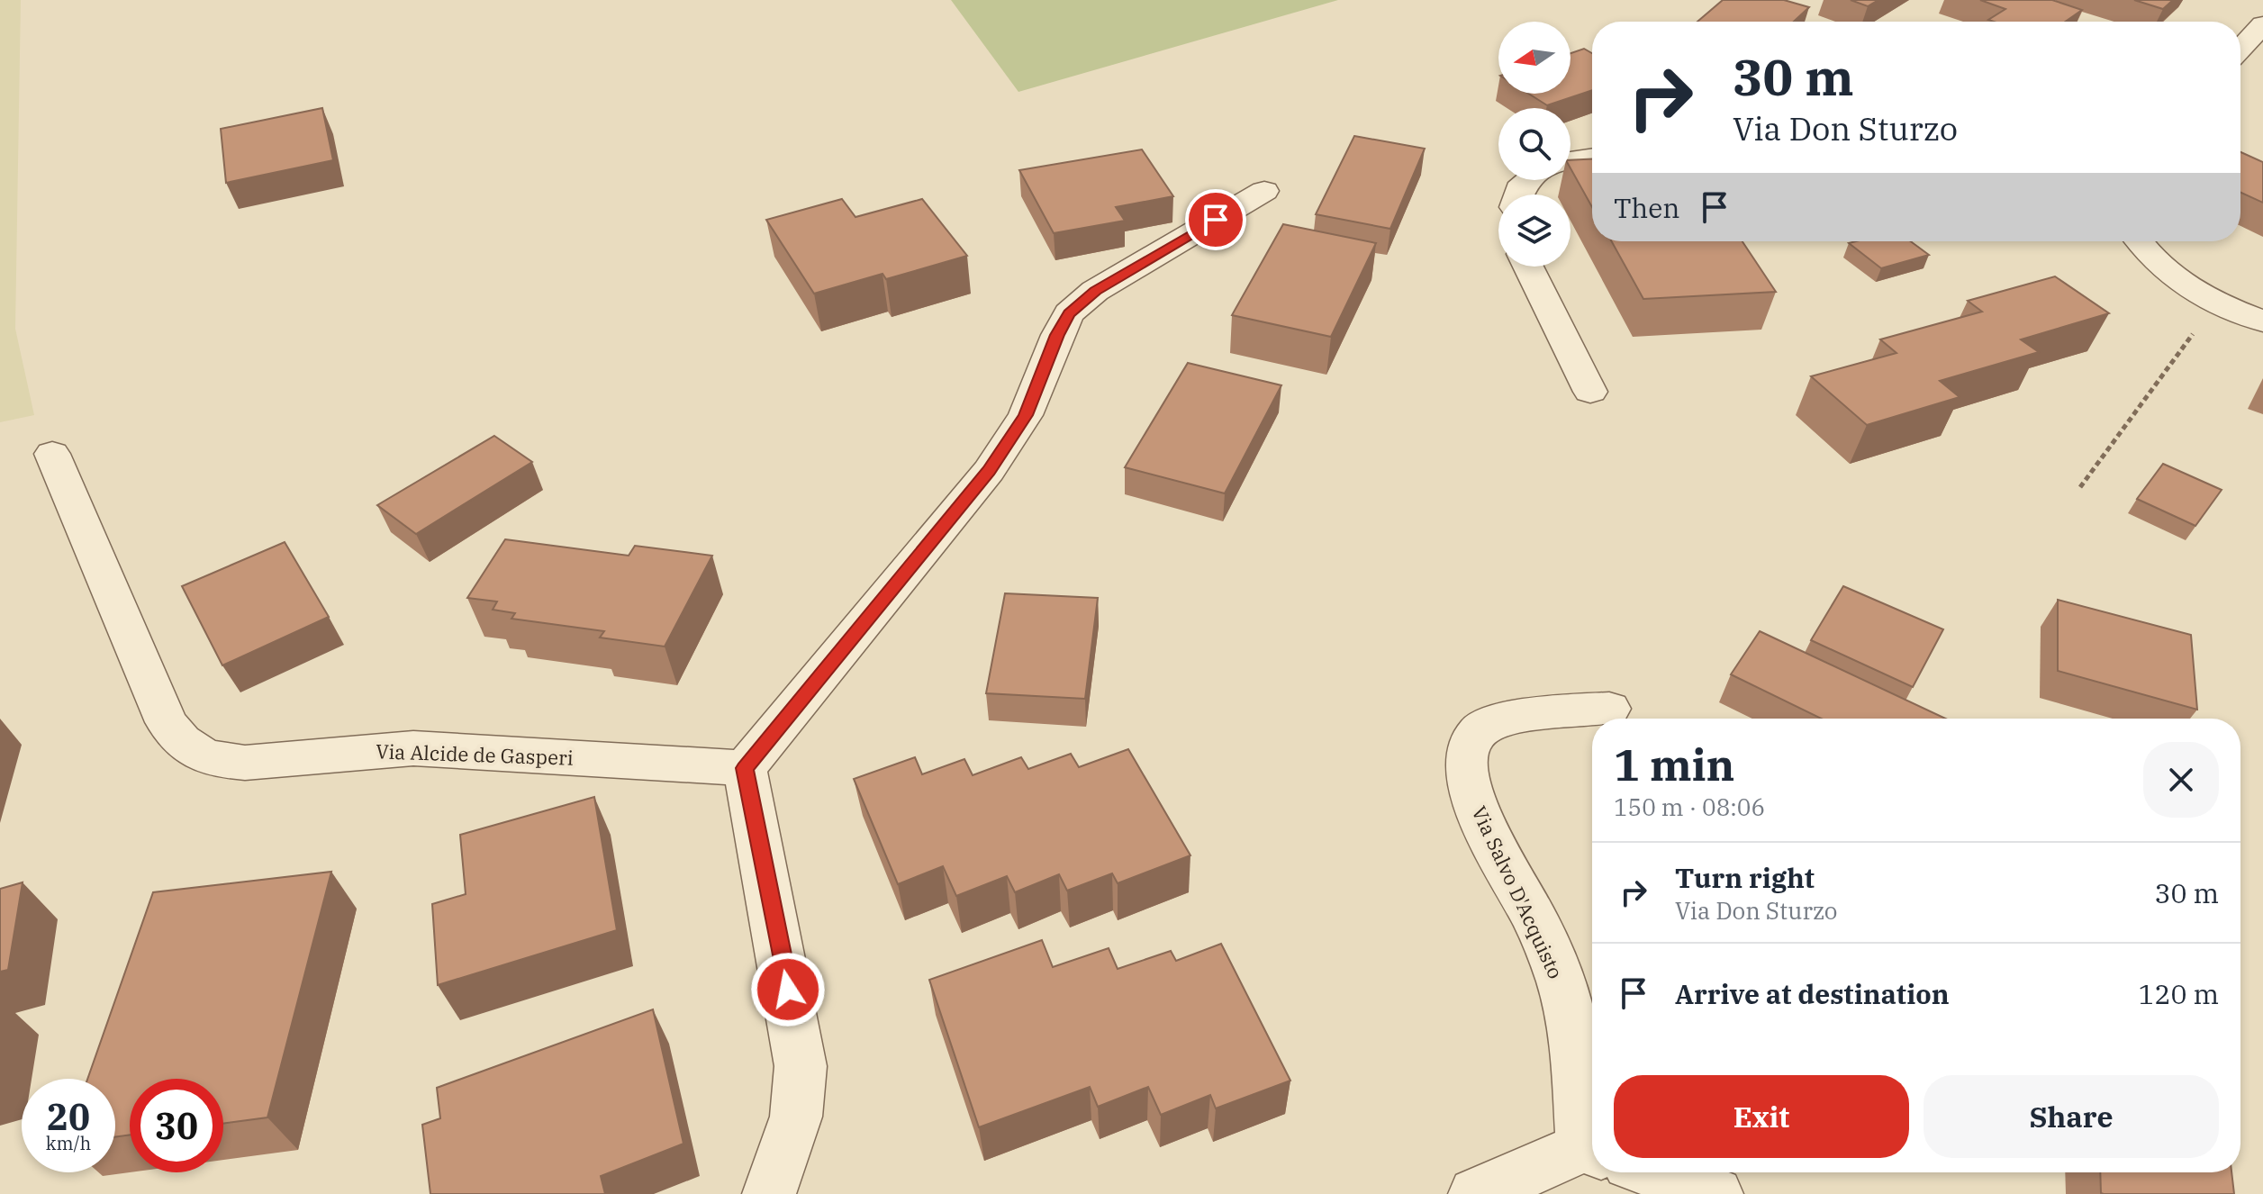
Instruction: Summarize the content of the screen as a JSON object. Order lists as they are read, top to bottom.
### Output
{
  "streets": {
    "street": ["Via Alcide de Gasperi", "Via Salvo D'Acquisto"]
  },
  "north": "left",
  "page": {
    "turn": ["30 m", "Via Don Sturzo"],
    "then": "Then",
    "heading": ["1 min", "150 m · 08:06"],
    "list": [
      {
        "name": "Turn right",
        "note": "Via Don Sturzo",
        "value": "30 m"
      },
      {
        "name": "Arrive at destination",
        "value": "120 m"
      }
    ],
    "buttons": ["Exit", "Share"],
    "speed": "20 km/h",
    "limit": "30"
  }
}
